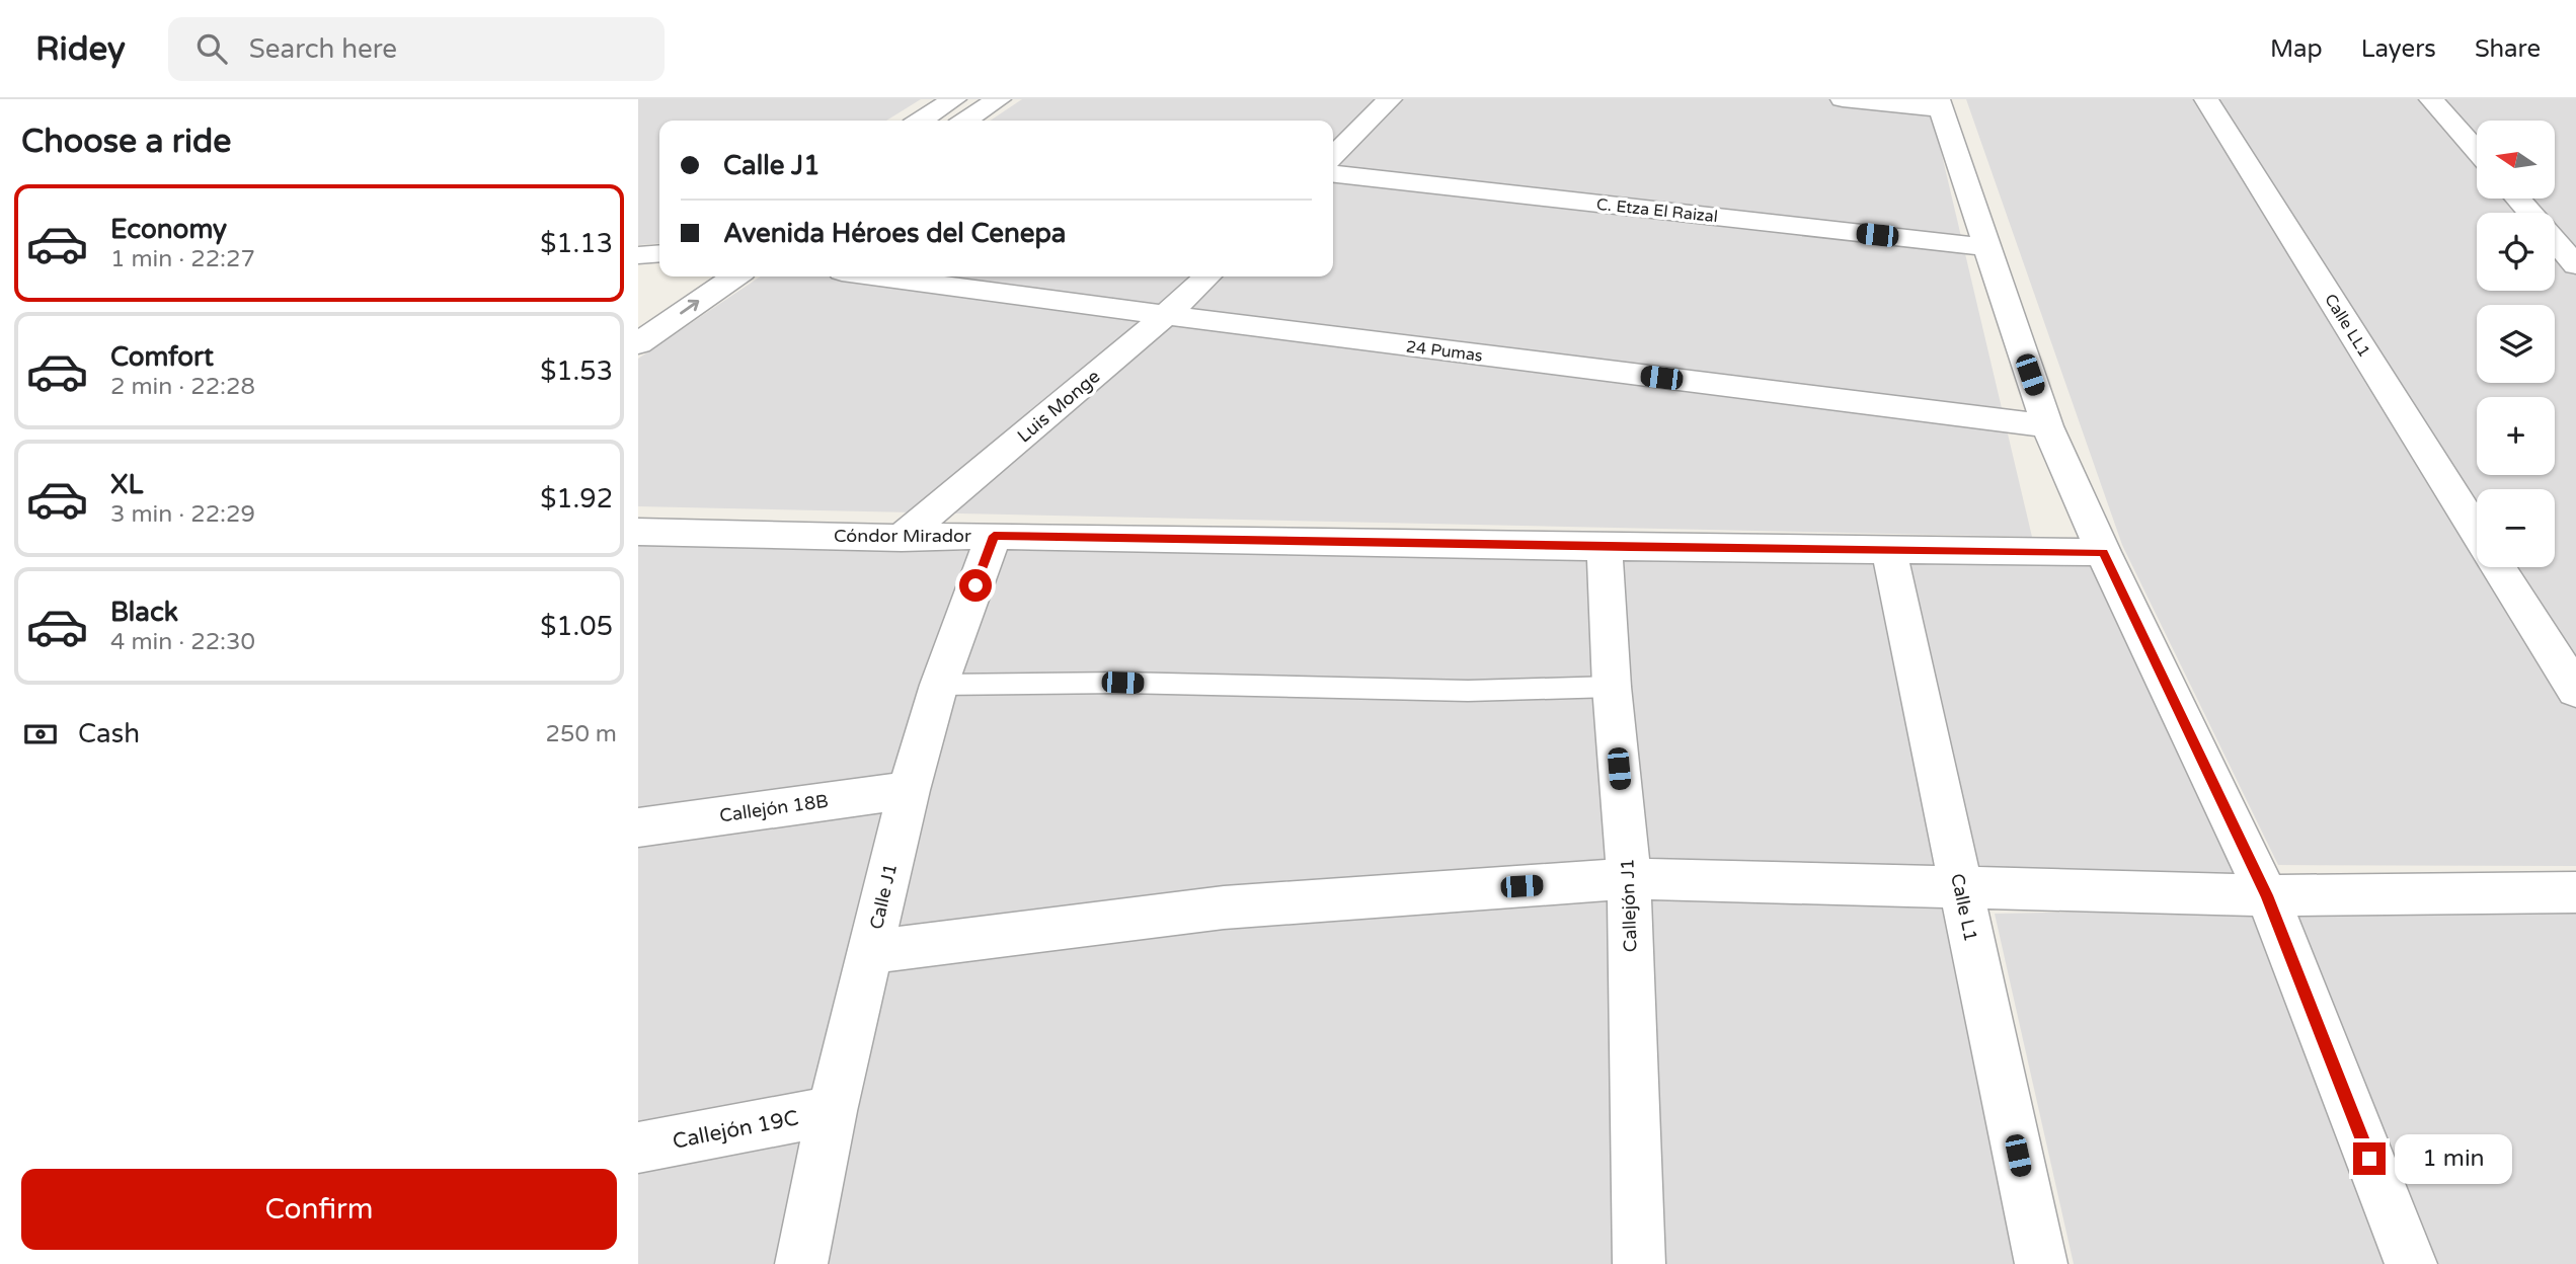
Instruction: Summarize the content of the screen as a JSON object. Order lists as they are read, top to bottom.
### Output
{
  "streets": {
    "street": [
      "C. Etza El Raizal",
      "Calle LL1",
      "24 Pumas",
      "Luis Monge",
      "Cóndor Mirador",
      "Callejón 18B",
      "Calle J1",
      "Callejón J1",
      "Calle L1",
      "Callejón 19C"
    ]
  },
  "crossings": [
    ["24 Pumas", "Luis Monge"],
    ["Luis Monge", "Cóndor Mirador"],
    ["Cóndor Mirador", "Calle J1"],
    ["Cóndor Mirador", "Callejón J1"],
    ["Cóndor Mirador", "Calle L1"],
    ["Callejón 18B", "Calle J1"],
    ["Calle J1", "Callejón 19C"]
  ],
  "north": "left",
  "page": {
    "header": "Ridey",
    "search": "Search here",
    "nav": ["Map", "Layers", "Share"],
    "heading": "Choose a ride",
    "map_buttons": ["+", "−"],
    "banner": ["Calle J1", "Avenida Héroes del Cenepa"],
    "list": [
      {
        "name": "Economy",
        "note": "1 min · 22:27",
        "value": "$1.13"
      },
      {
        "name": "Comfort",
        "note": "2 min · 22:28",
        "value": "$1.53"
      },
      {
        "name": "XL",
        "note": "3 min · 22:29",
        "value": "$1.92"
      },
      {
        "name": "Black",
        "note": "4 min · 22:30",
        "value": "$1.05"
      }
    ],
    "pay": ["Cash", "250 m"],
    "bubble": "1 min",
    "buttons": "Confirm"
  }
}
